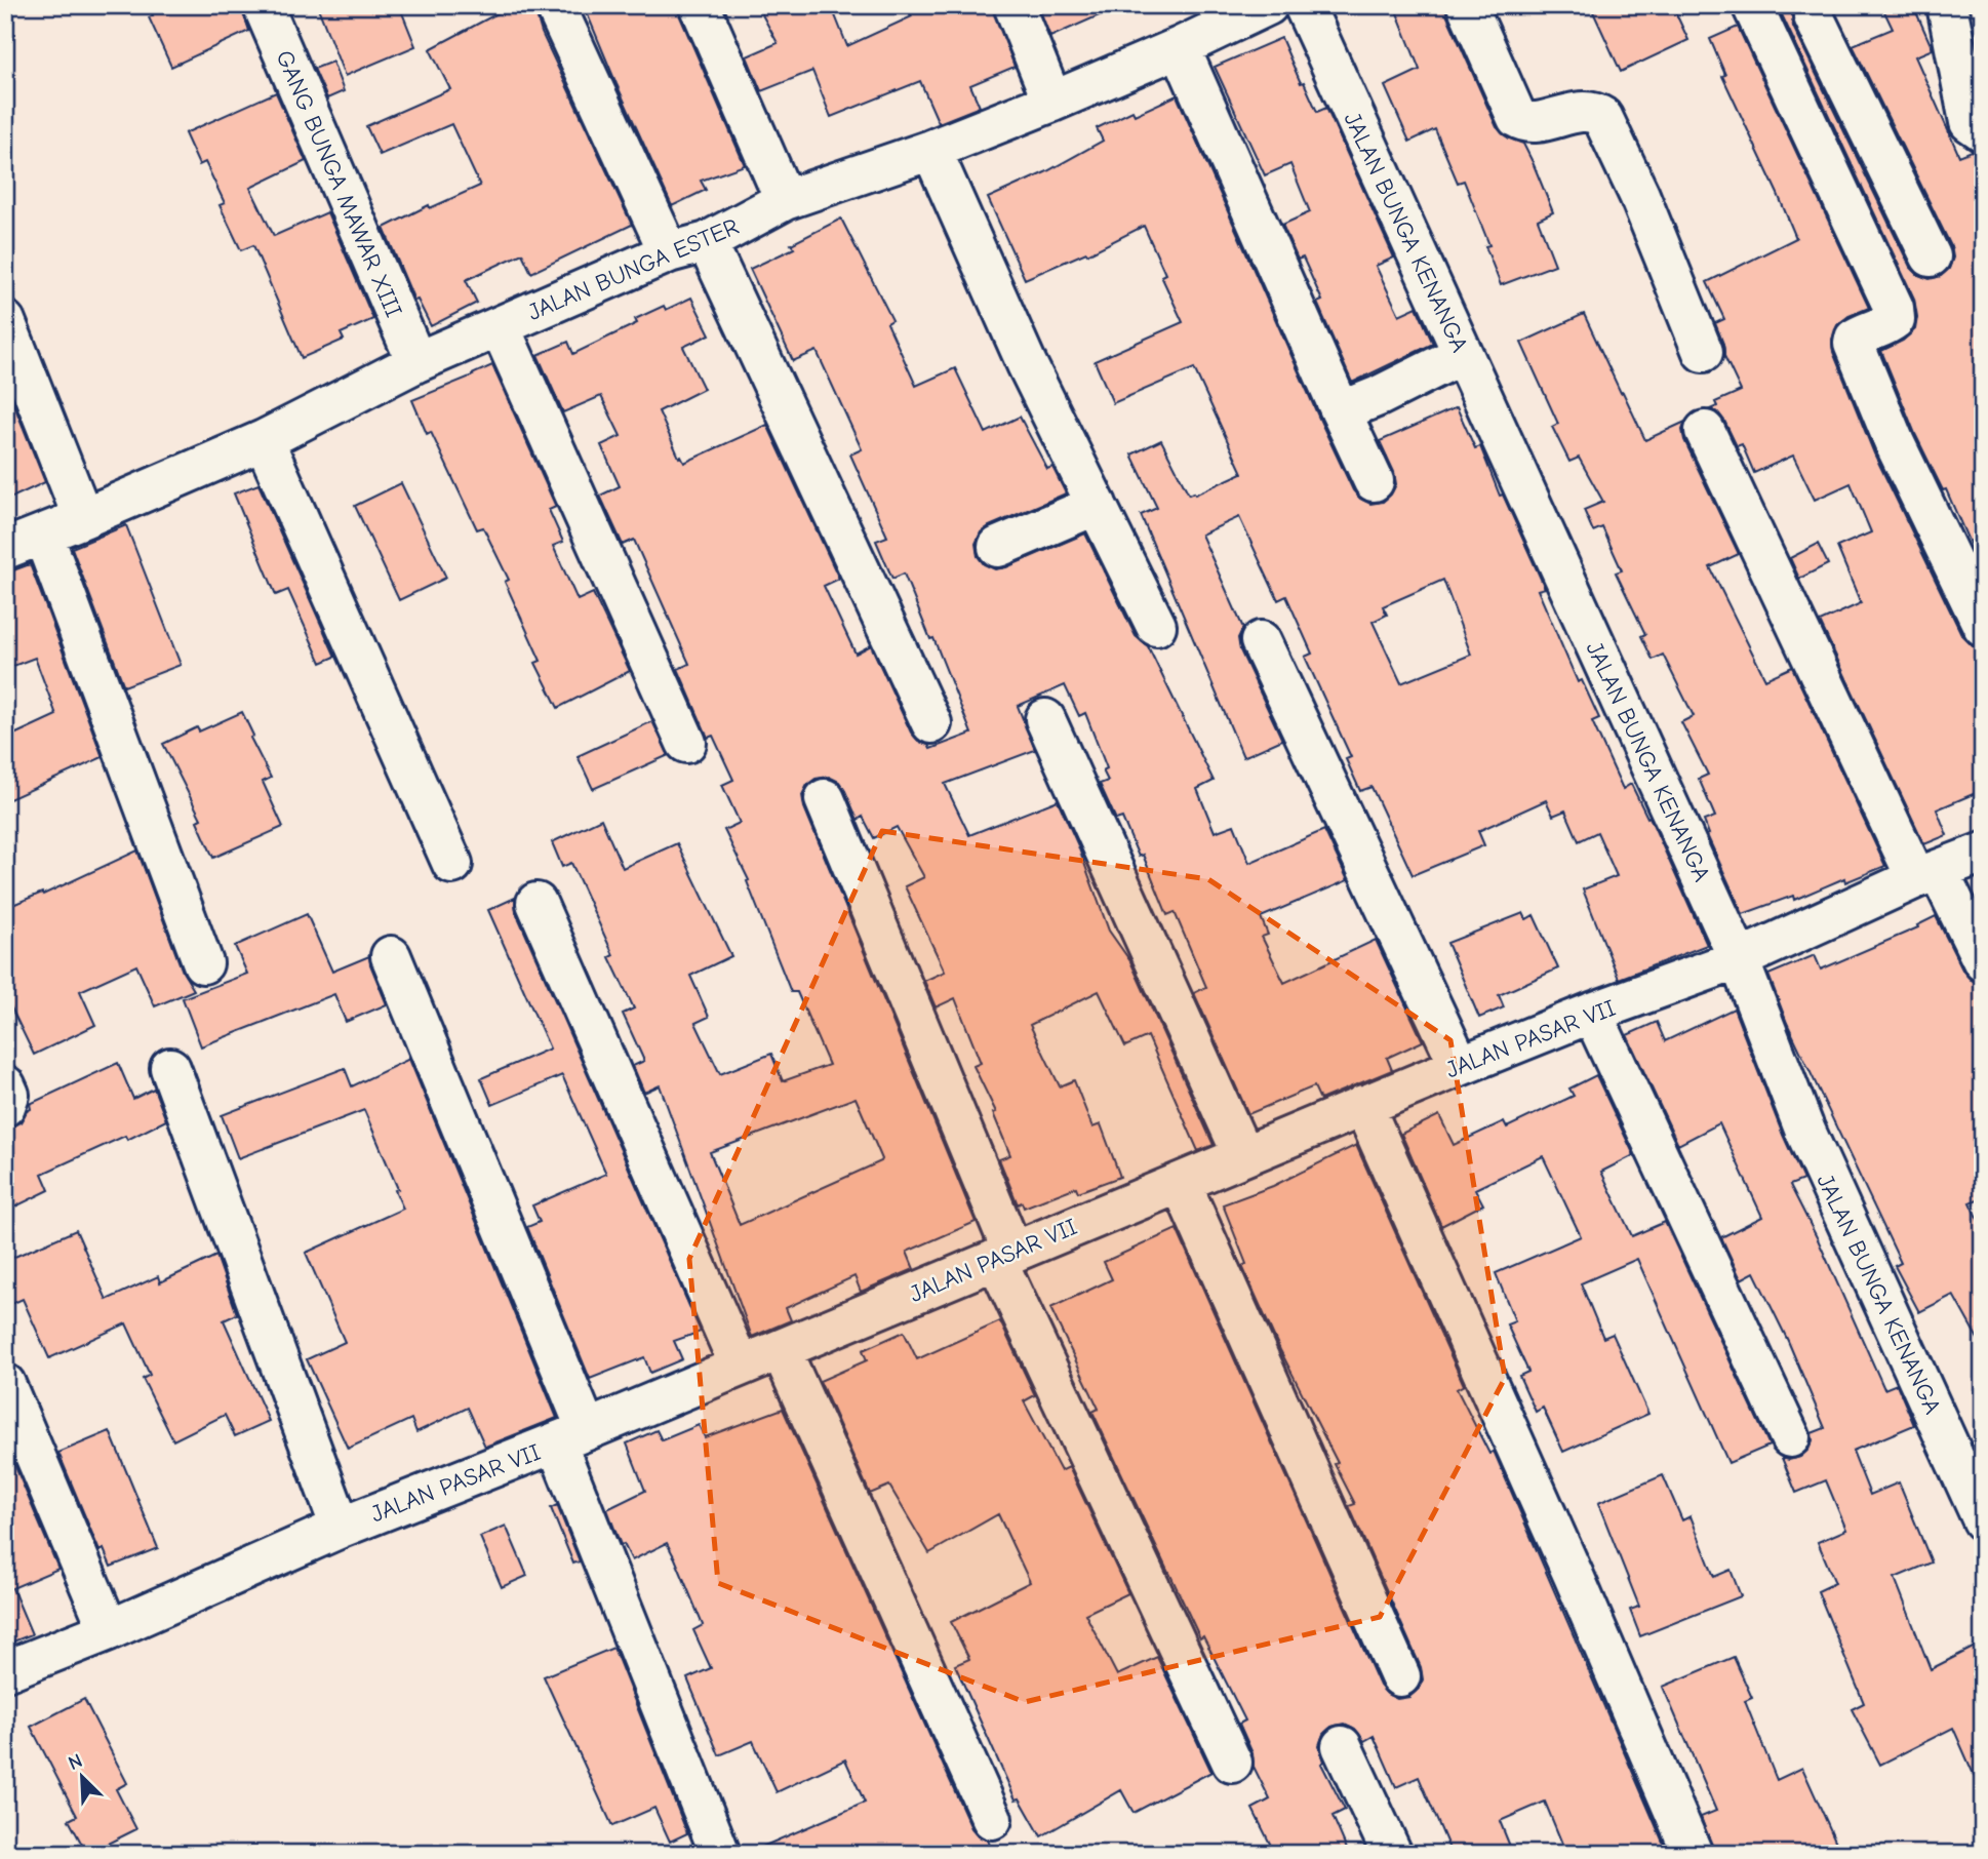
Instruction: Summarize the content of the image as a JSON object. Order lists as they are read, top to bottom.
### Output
{
  "streets": {
    "street": [
      "GANG BUNGA MAWAR XIII",
      "JALAN BUNGA KENANGA",
      "JALAN BUNGA ESTER",
      "JALAN PASAR VII"
    ]
  },
  "crossings": [
    ["GANG BUNGA MAWAR XIII", "JALAN BUNGA ESTER"],
    ["JALAN BUNGA KENANGA", "JALAN PASAR VII"]
  ],
  "north": "top left"
}
